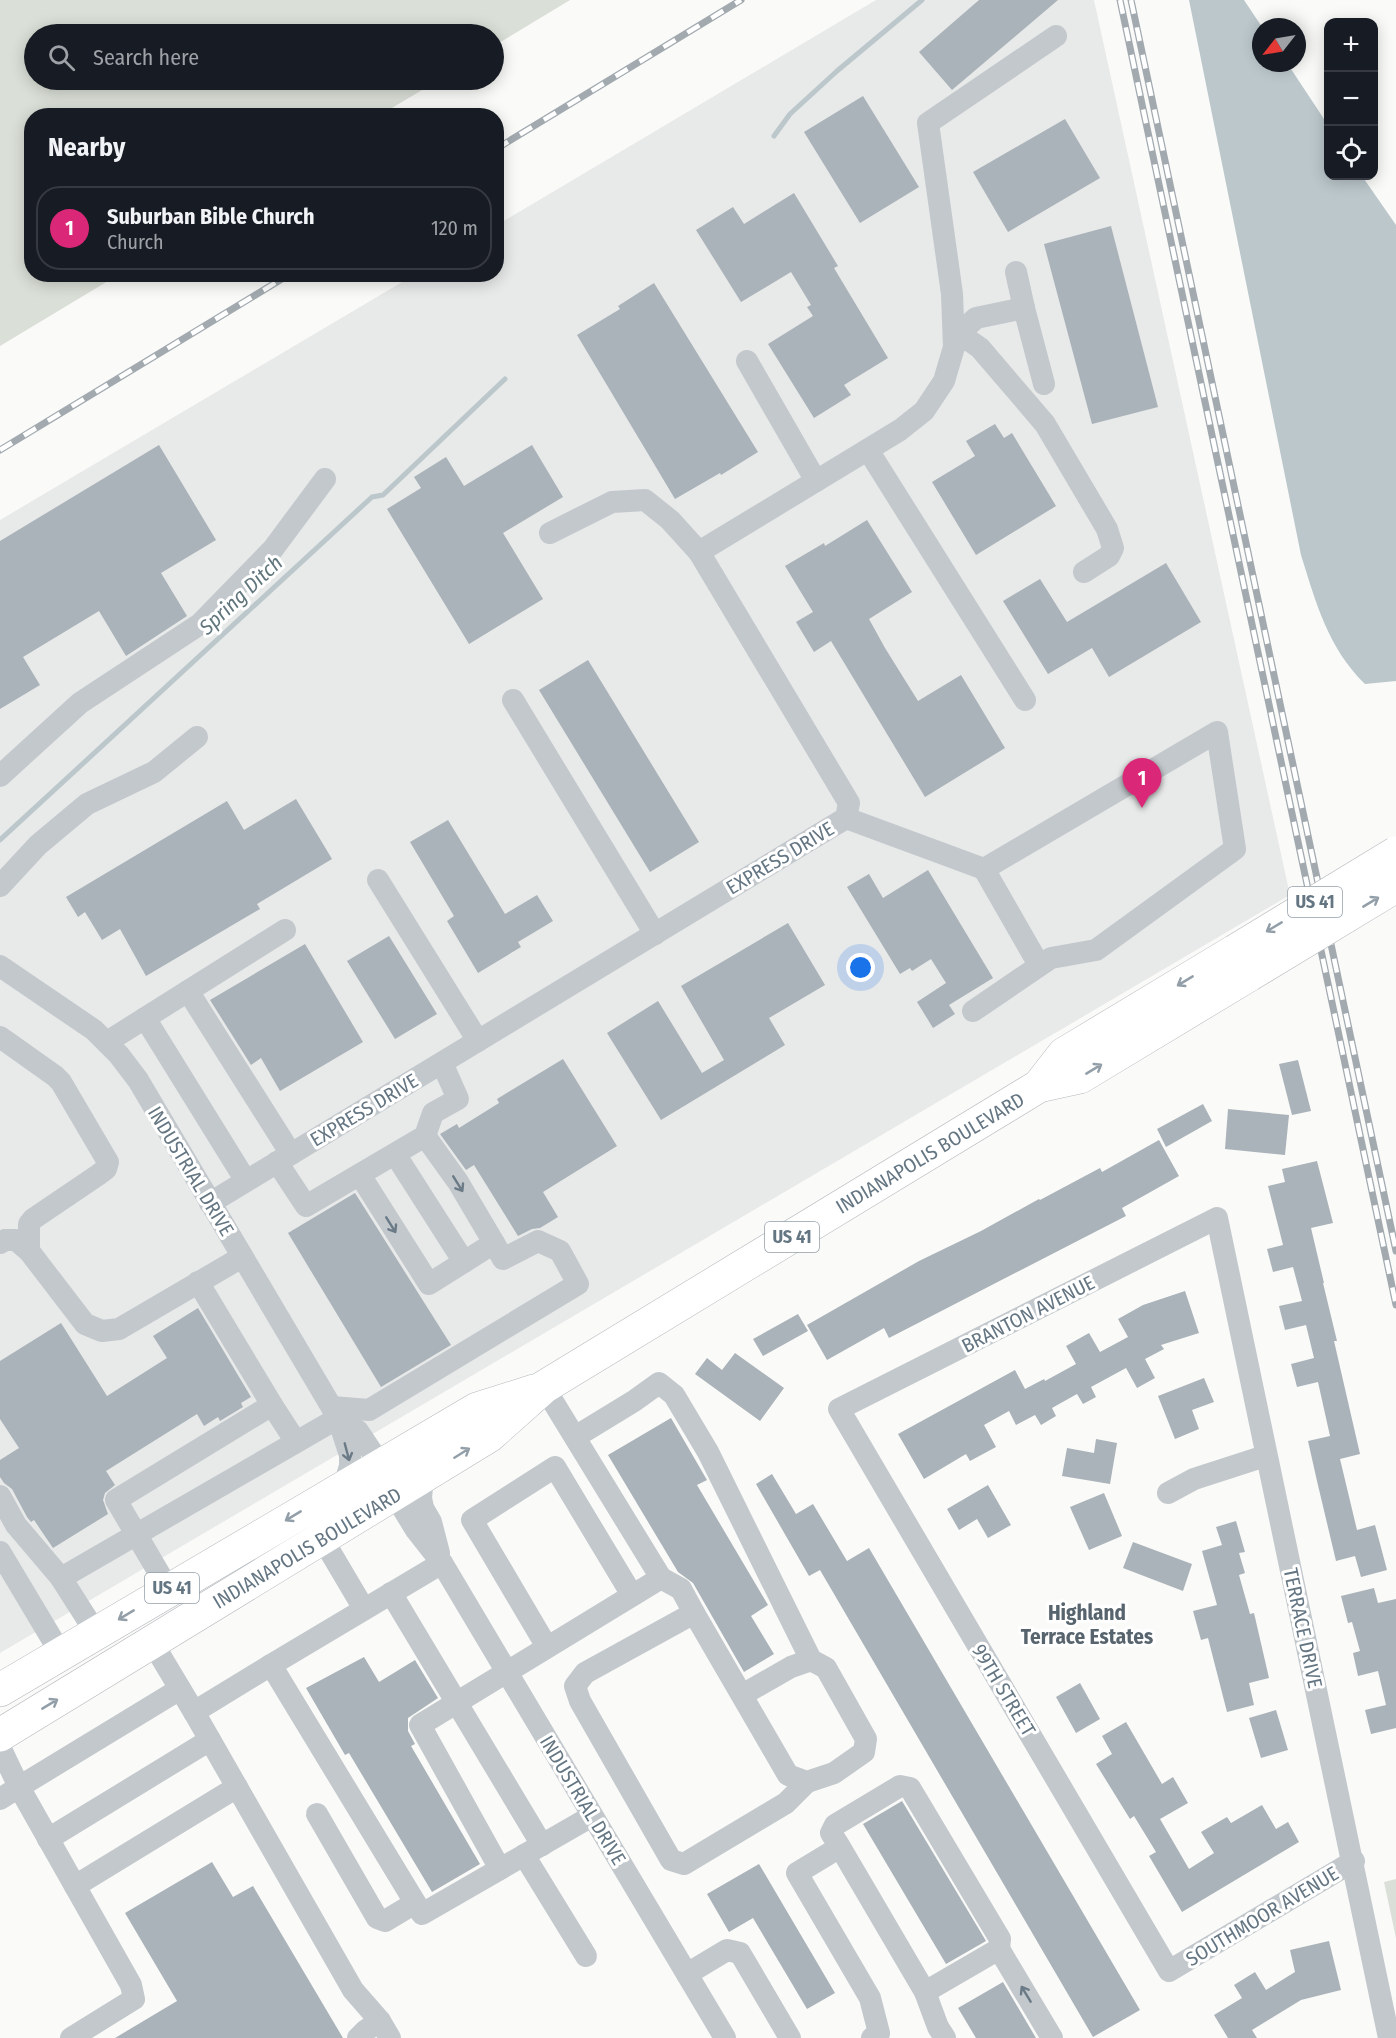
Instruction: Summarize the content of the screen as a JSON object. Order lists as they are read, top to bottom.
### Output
{
  "streets": {
    "highway": ["US 41", "INDIANAPOLIS BOULEVARD"],
    "street": [
      "EXPRESS DRIVE",
      "INDUSTRIAL DRIVE",
      "BRANTON AVENUE",
      "TERRACE DRIVE",
      "99TH STREET",
      "SOUTHMOOR AVENUE"
    ]
  },
  "crossings": [
    ["EXPRESS DRIVE", "INDUSTRIAL DRIVE"],
    ["INDIANAPOLIS BOULEVARD", "INDUSTRIAL DRIVE"],
    ["BRANTON AVENUE", "TERRACE DRIVE"],
    ["BRANTON AVENUE", "99TH STREET"],
    ["TERRACE DRIVE", "SOUTHMOOR AVENUE"],
    ["99TH STREET", "SOUTHMOOR AVENUE"]
  ],
  "districts": ["Highland Terrace Estates"],
  "water": ["Spring Ditch"],
  "north": "bottom left",
  "page": {
    "map_buttons": ["+", "−"],
    "search": "Search here",
    "heading": "Nearby",
    "list": [
      {
        "mark": "1",
        "name": "Suburban Bible Church",
        "note": "Church",
        "value": "120 m"
      }
    ],
    "pins": "1"
  }
}
